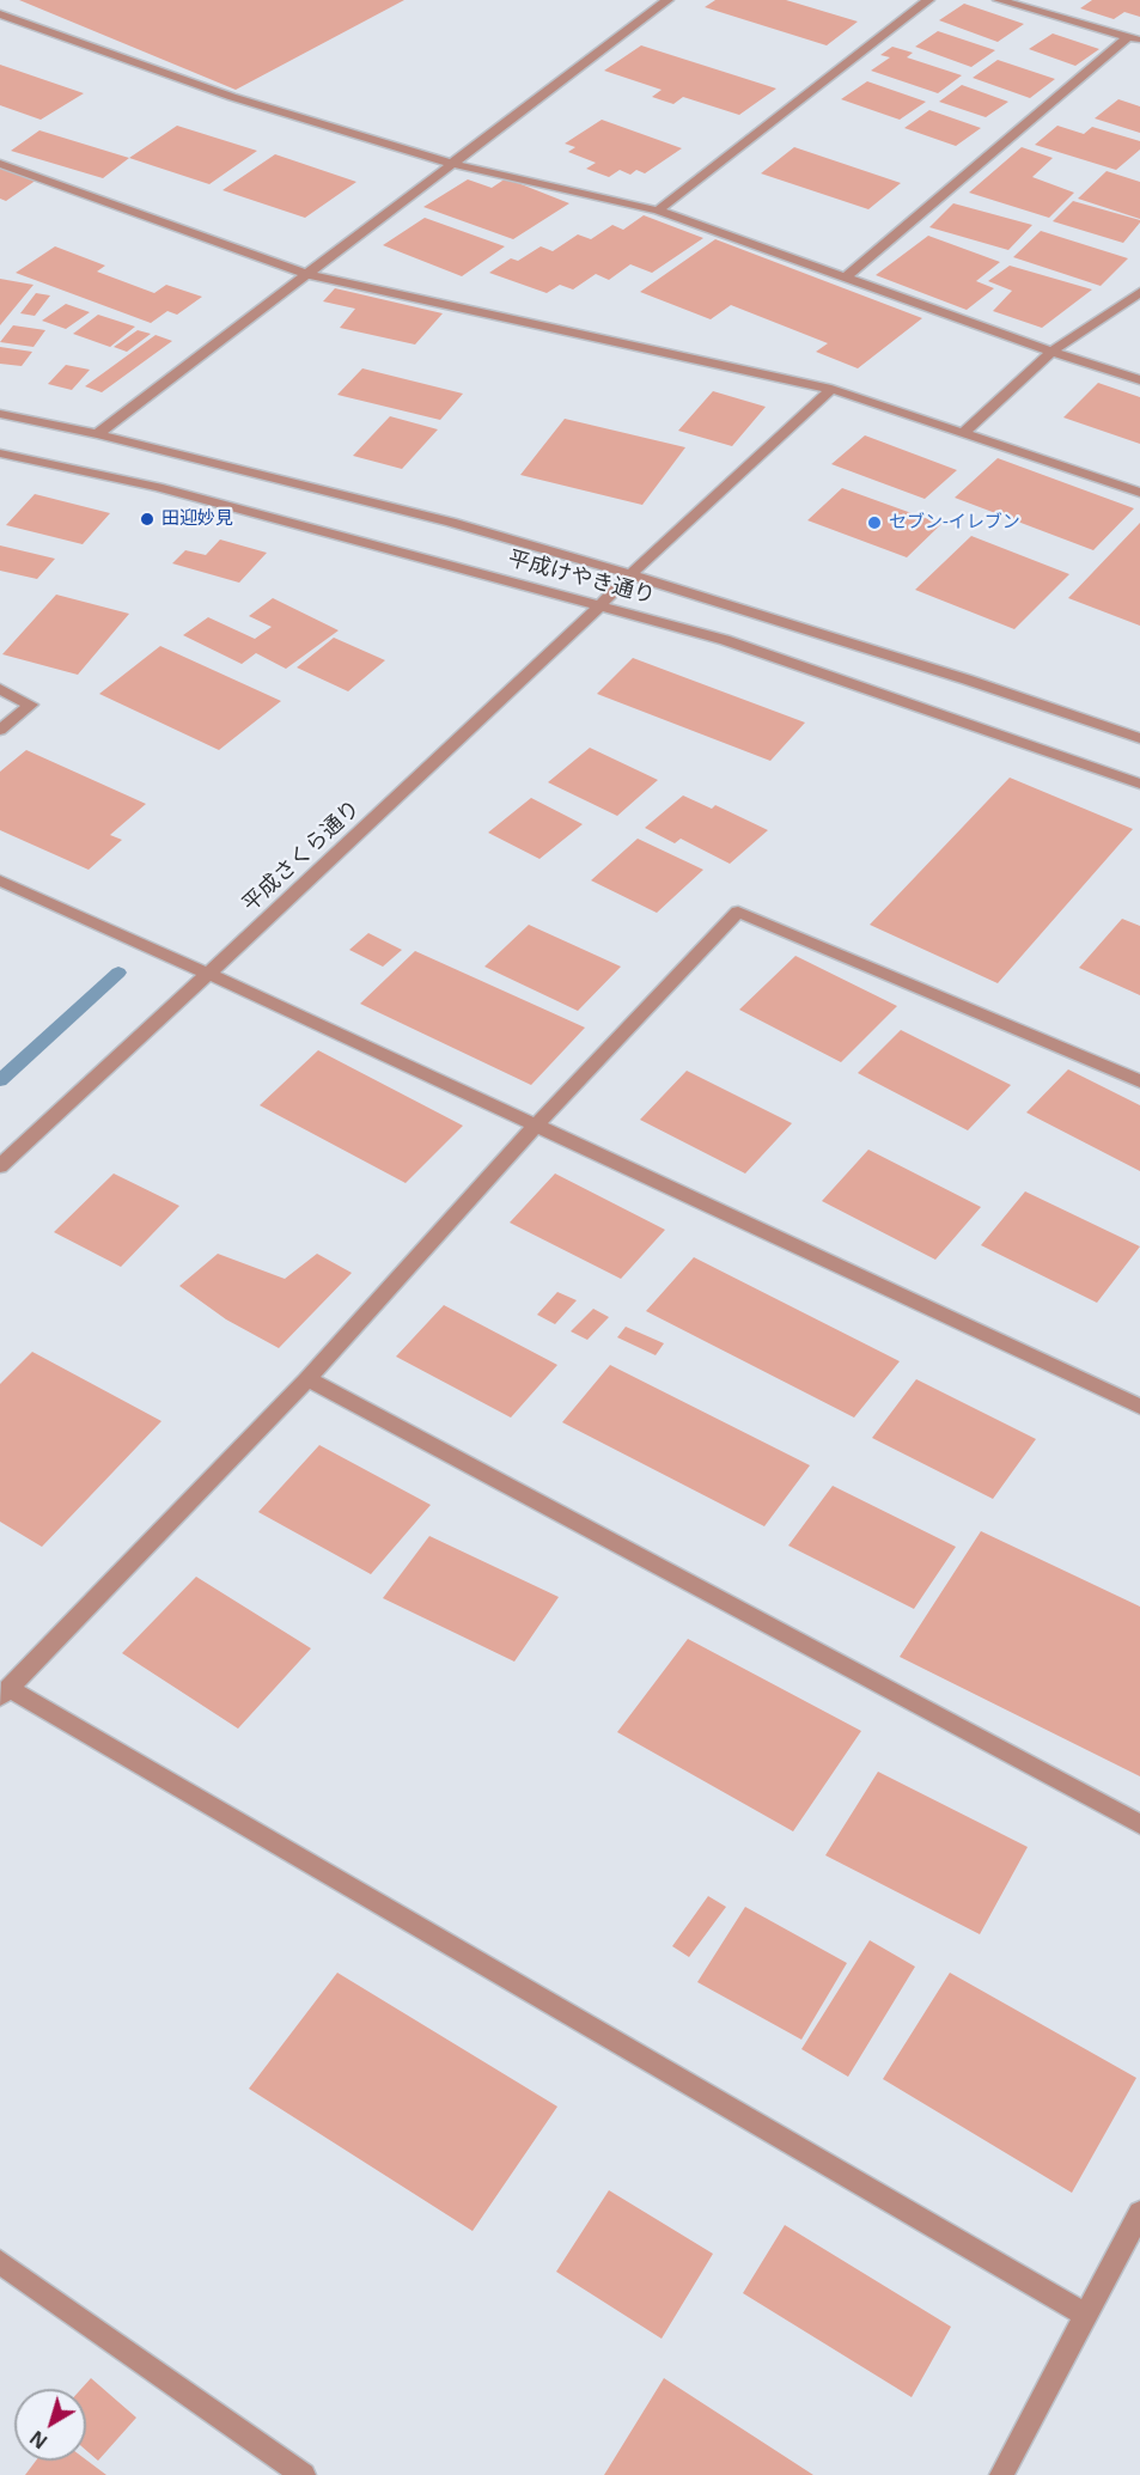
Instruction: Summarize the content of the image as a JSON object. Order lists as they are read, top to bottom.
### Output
{
  "streets": {
    "street": ["平成けやき通り", "平成さくら通り"]
  },
  "crossings": [
    ["平成けやき通り", "平成さくら通り"]
  ],
  "places": ["田迎妙見", "セブン-イレブン"],
  "north": "bottom left"
}
